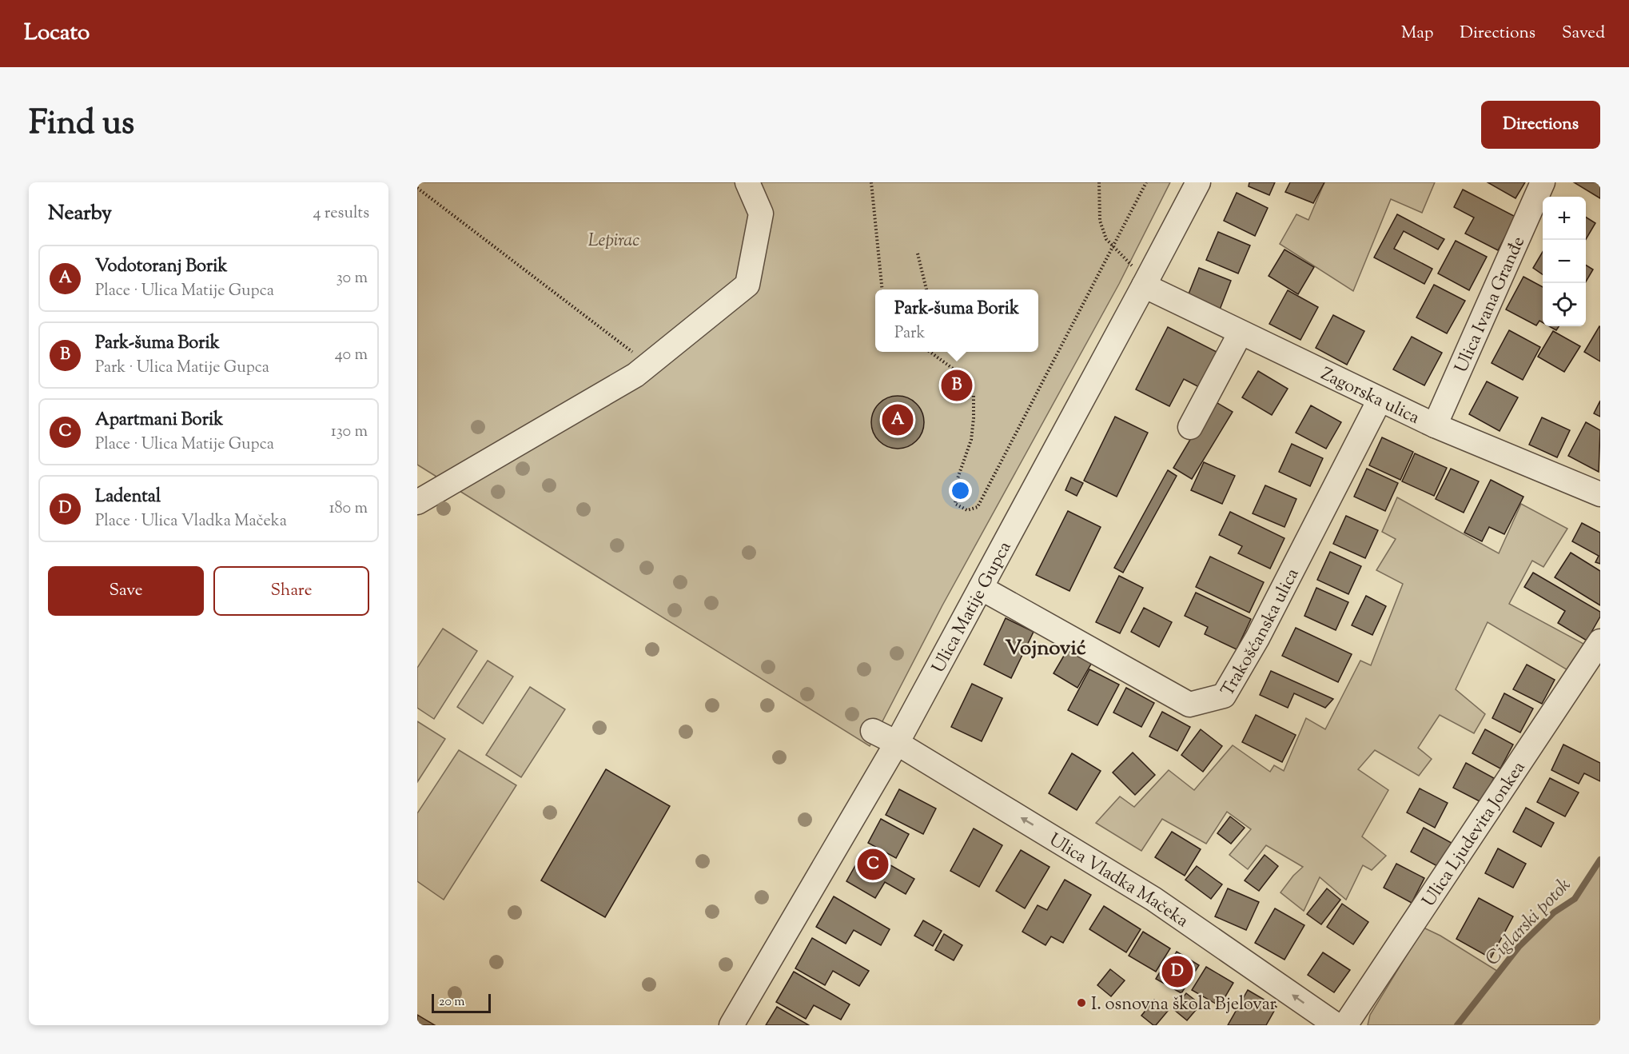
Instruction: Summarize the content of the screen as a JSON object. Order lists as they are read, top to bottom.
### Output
{
  "streets": {
    "street": [
      "Ulica Ivana Granđe",
      "Zagorska ulica",
      "Ulica Matije Gupca",
      "Trakošćanska ulica",
      "Ulica Ljudevita Jonkea",
      "Ulica Vladka Mačeka"
    ]
  },
  "crossings": [
    ["Ulica Ivana Granđe", "Zagorska ulica"],
    ["Zagorska ulica", "Ulica Matije Gupca"],
    ["Zagorska ulica", "Trakošćanska ulica"],
    ["Ulica Matije Gupca", "Trakošćanska ulica"],
    ["Ulica Matije Gupca", "Ulica Vladka Mačeka"]
  ],
  "one_way": ["Ulica Vladka Mačeka"],
  "districts": ["Vojnović"],
  "water": ["Ciglarski potok"],
  "parks": ["Lepirac"],
  "places": ["I. osnovna škola Bjelovar"],
  "scale_bar": "20 m",
  "page": {
    "header": "Locato",
    "nav": ["Map", "Directions", "Saved"],
    "title": "Find us",
    "buttons": [
      "Directions",
      ["Save", "Share"]
    ],
    "heading": ["Nearby", "4 results"],
    "map_buttons": ["+", "−"],
    "list": [
      {
        "mark": "A",
        "name": "Vodotoranj Borik",
        "note": "Place · Ulica Matije Gupca",
        "value": "30 m"
      },
      {
        "mark": "B",
        "name": "Park-šuma Borik",
        "note": "Park · Ulica Matije Gupca",
        "value": "40 m"
      },
      {
        "mark": "C",
        "name": "Apartmani Borik",
        "note": "Place · Ulica Matije Gupca",
        "value": "130 m"
      },
      {
        "mark": "D",
        "name": "Ladental",
        "note": "Place · Ulica Vladka Mačeka",
        "value": "180 m"
      }
    ],
    "popup": ["Park-šuma Borik", "Park"],
    "pins": [
      "B",
      "A",
      "C",
      "D"
    ],
    "scale": "20 m"
  }
}
